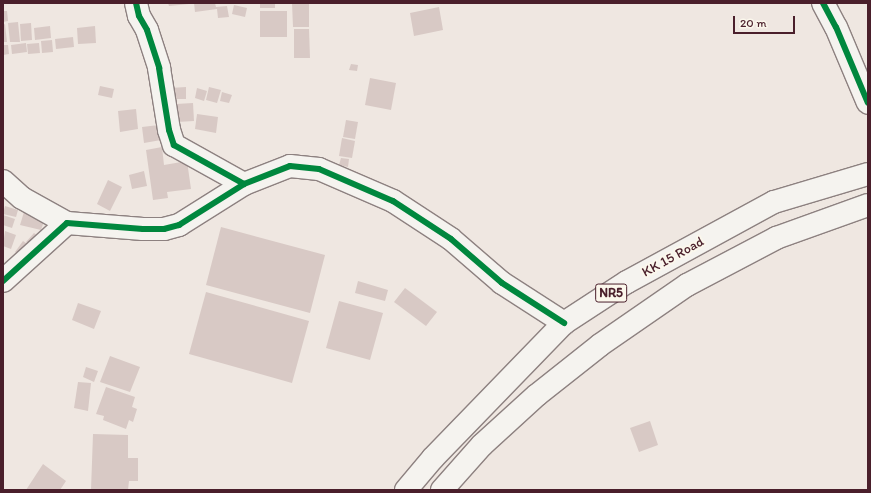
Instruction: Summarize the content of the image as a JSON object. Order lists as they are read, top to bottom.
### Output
{
  "streets": {
    "main road": ["KK 15 Road", "NR5"]
  },
  "scale_bar": "20 m"
}
